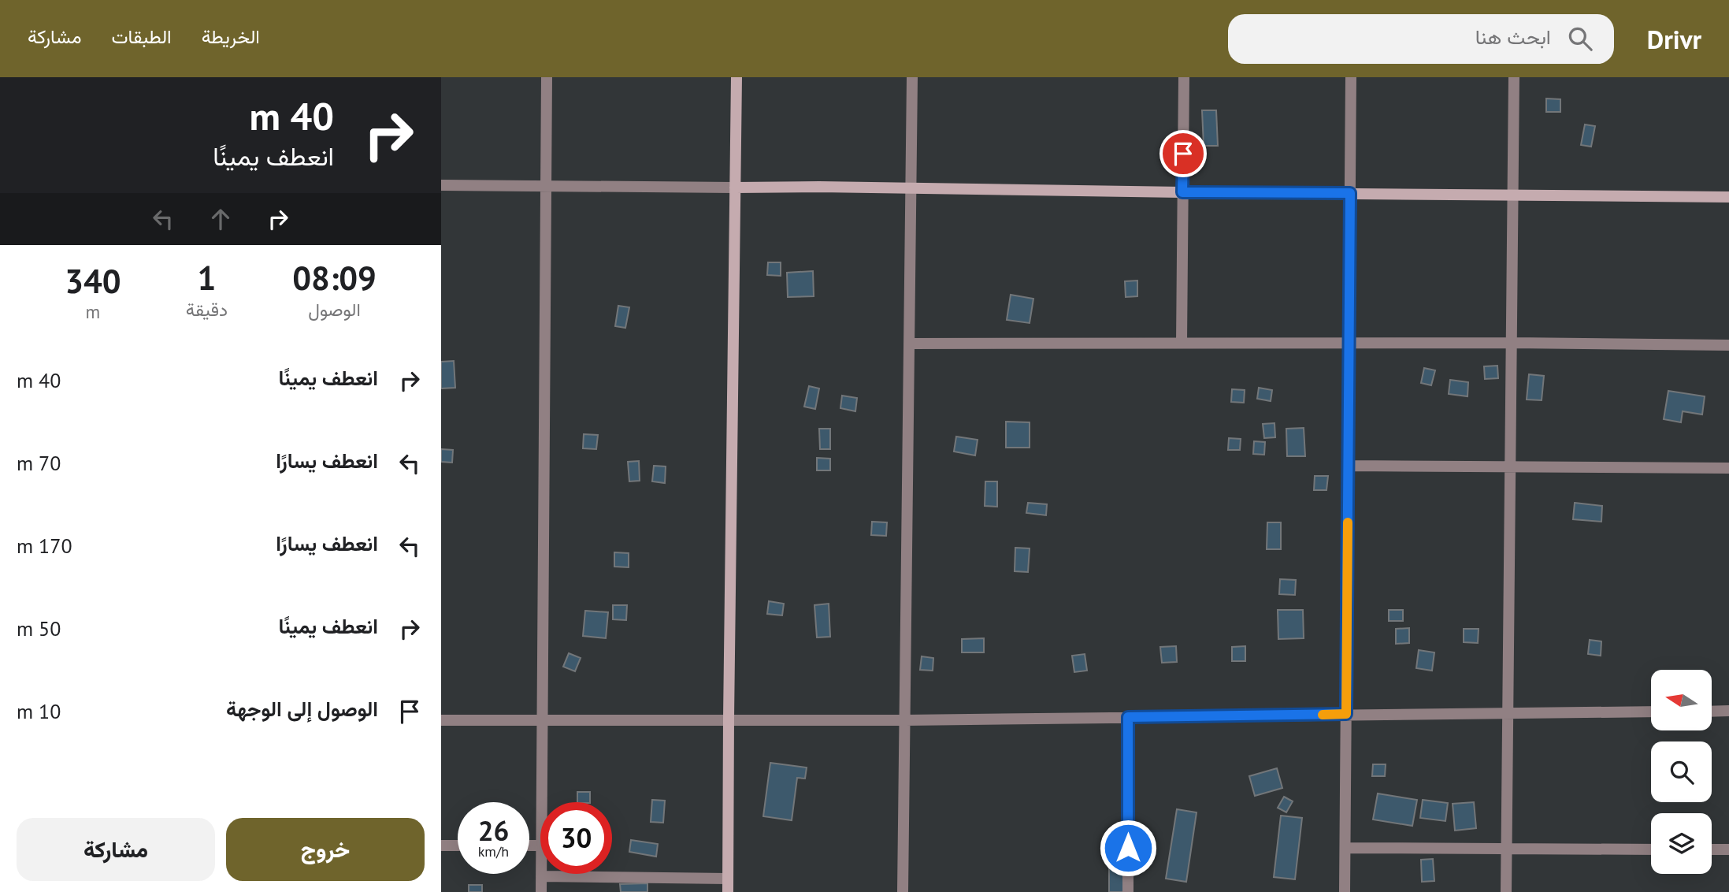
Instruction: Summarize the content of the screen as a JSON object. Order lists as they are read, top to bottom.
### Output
{
  "north": "left",
  "page": {
    "header": "Drivr",
    "search": "ابحث هنا",
    "nav": ["الخريطة", "الطبقات", "مشاركة"],
    "turn": ["40 m", "انعطف يمينًا"],
    "eta": [
      "08:09",
      "الوصول",
      "1",
      "دقيقة",
      "340",
      "m"
    ],
    "list": [
      {
        "name": "انعطف يمينًا",
        "value": "40 m"
      },
      {
        "name": "انعطف يسارًا",
        "value": "70 m"
      },
      {
        "name": "انعطف يسارًا",
        "value": "170 m"
      },
      {
        "name": "انعطف يمينًا",
        "value": "50 m"
      },
      {
        "name": "الوصول إلى الوجهة",
        "value": "10 m"
      }
    ],
    "speed": "26 km/h",
    "limit": "30",
    "buttons": ["خروج", "مشاركة"]
  }
}
